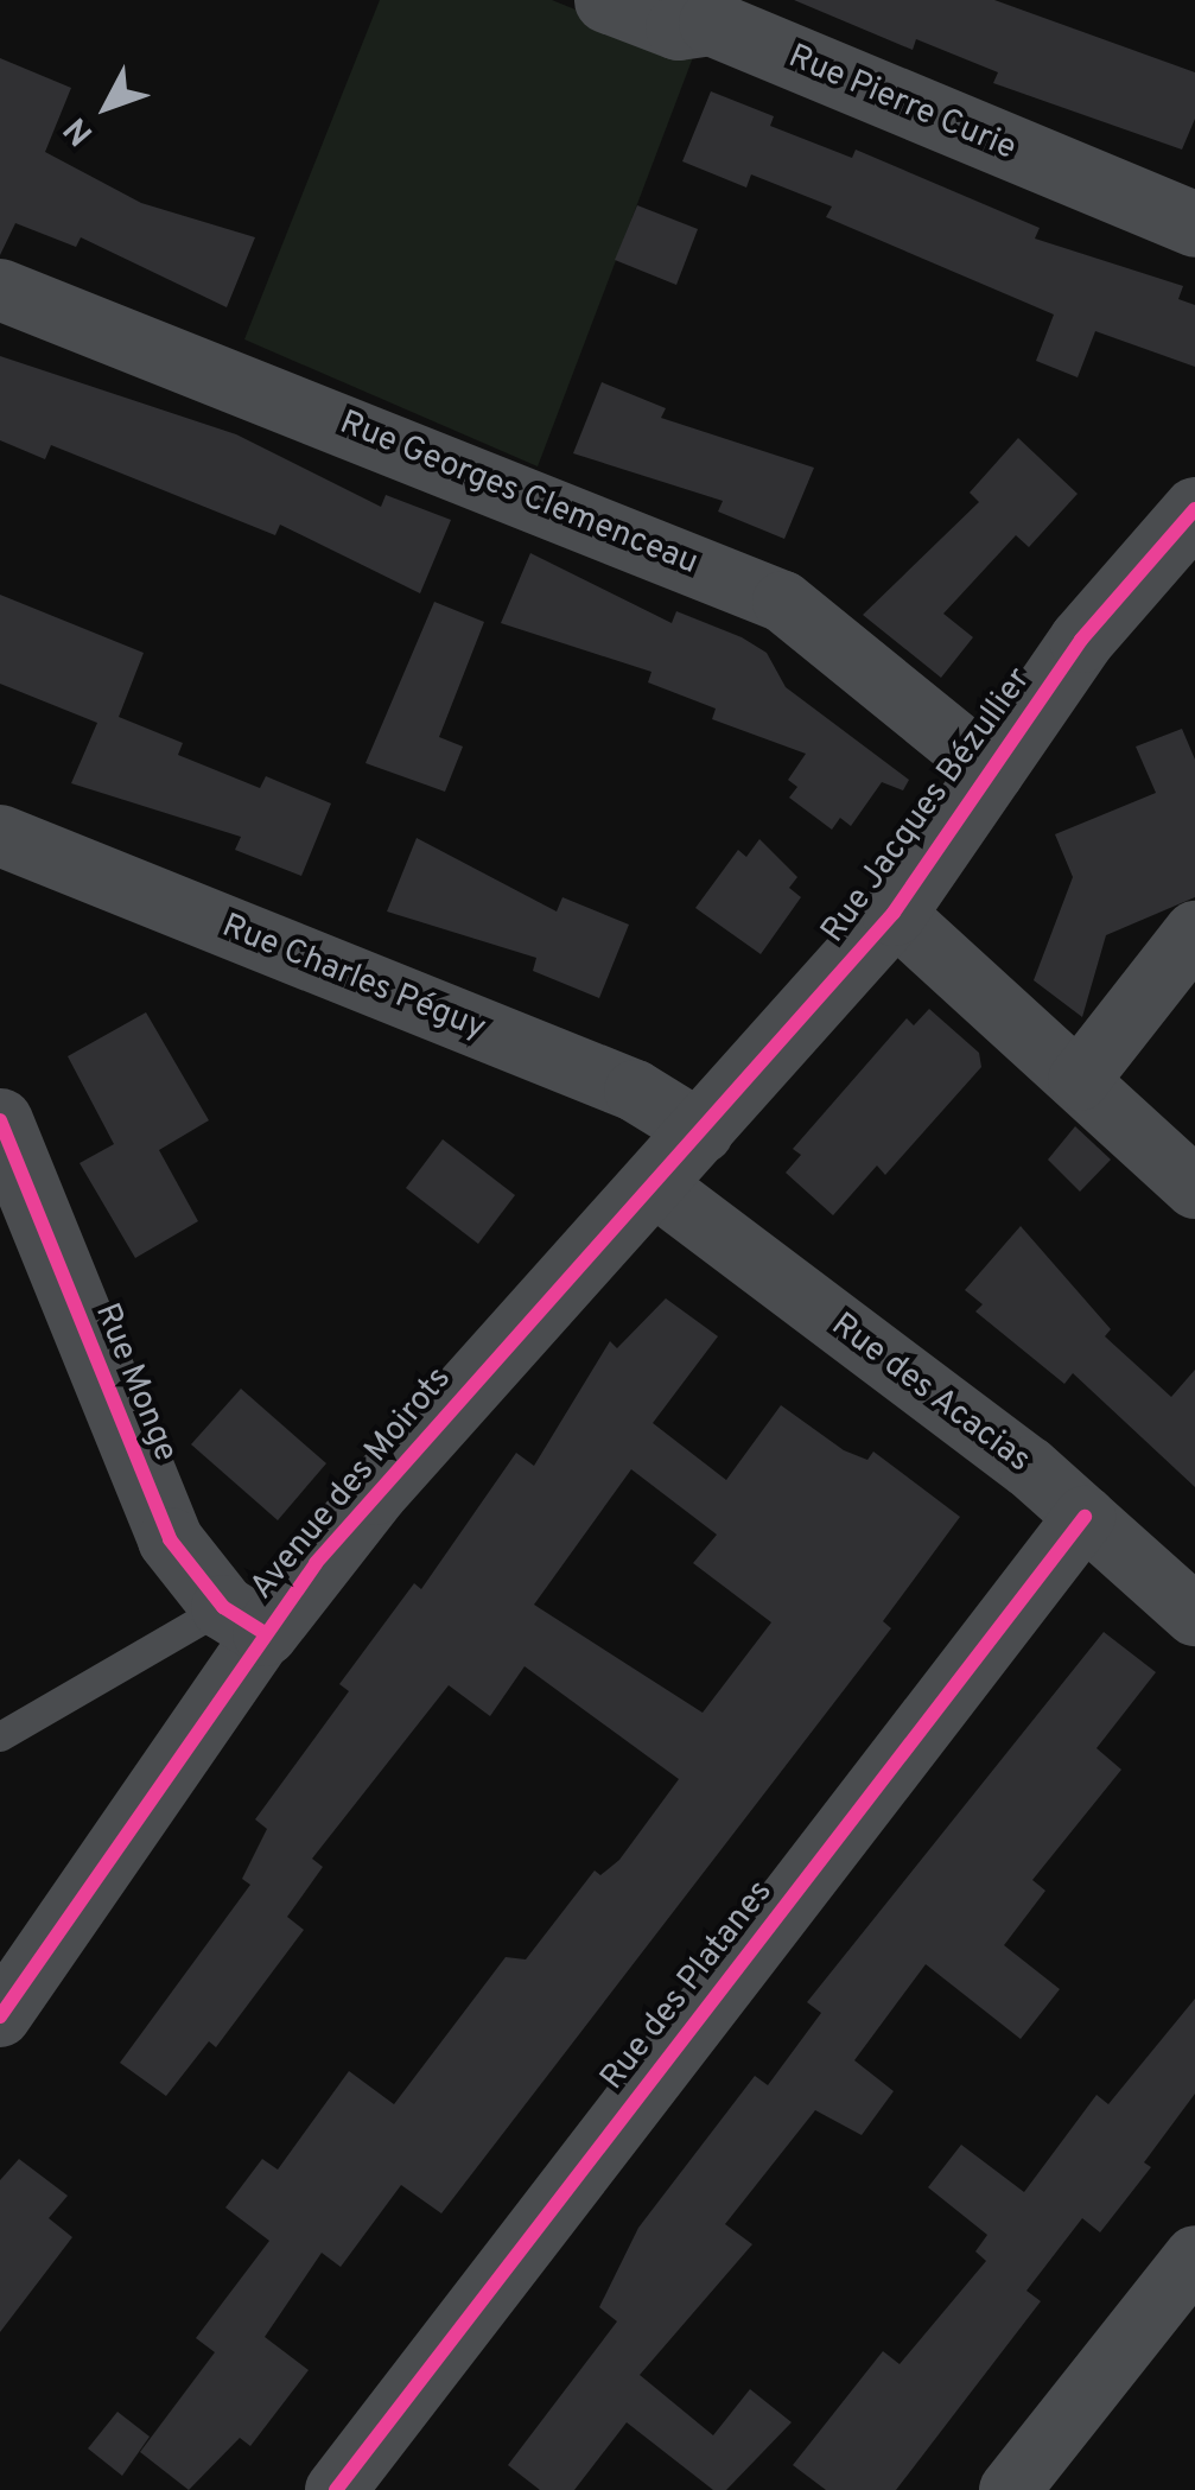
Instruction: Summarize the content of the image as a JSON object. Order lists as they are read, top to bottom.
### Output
{
  "streets": {
    "street": [
      "Rue Pierre Curie",
      "Rue Georges Clemenceau",
      "Rue Jacques Bézullier",
      "Rue Charles Péguy",
      "Rue Monge",
      "Rue des Acacias",
      "Avenue des Moirots",
      "Rue des Platanes"
    ]
  },
  "crossings": [
    ["Rue Georges Clemenceau", "Rue Jacques Bézullier"],
    ["Rue Jacques Bézullier", "Rue Charles Péguy"],
    ["Rue Jacques Bézullier", "Rue des Acacias"],
    ["Rue Jacques Bézullier", "Avenue des Moirots"],
    ["Rue Monge", "Avenue des Moirots"],
    ["Rue des Acacias", "Avenue des Moirots"],
    ["Rue des Acacias", "Rue des Platanes"]
  ],
  "north": "bottom left"
}
